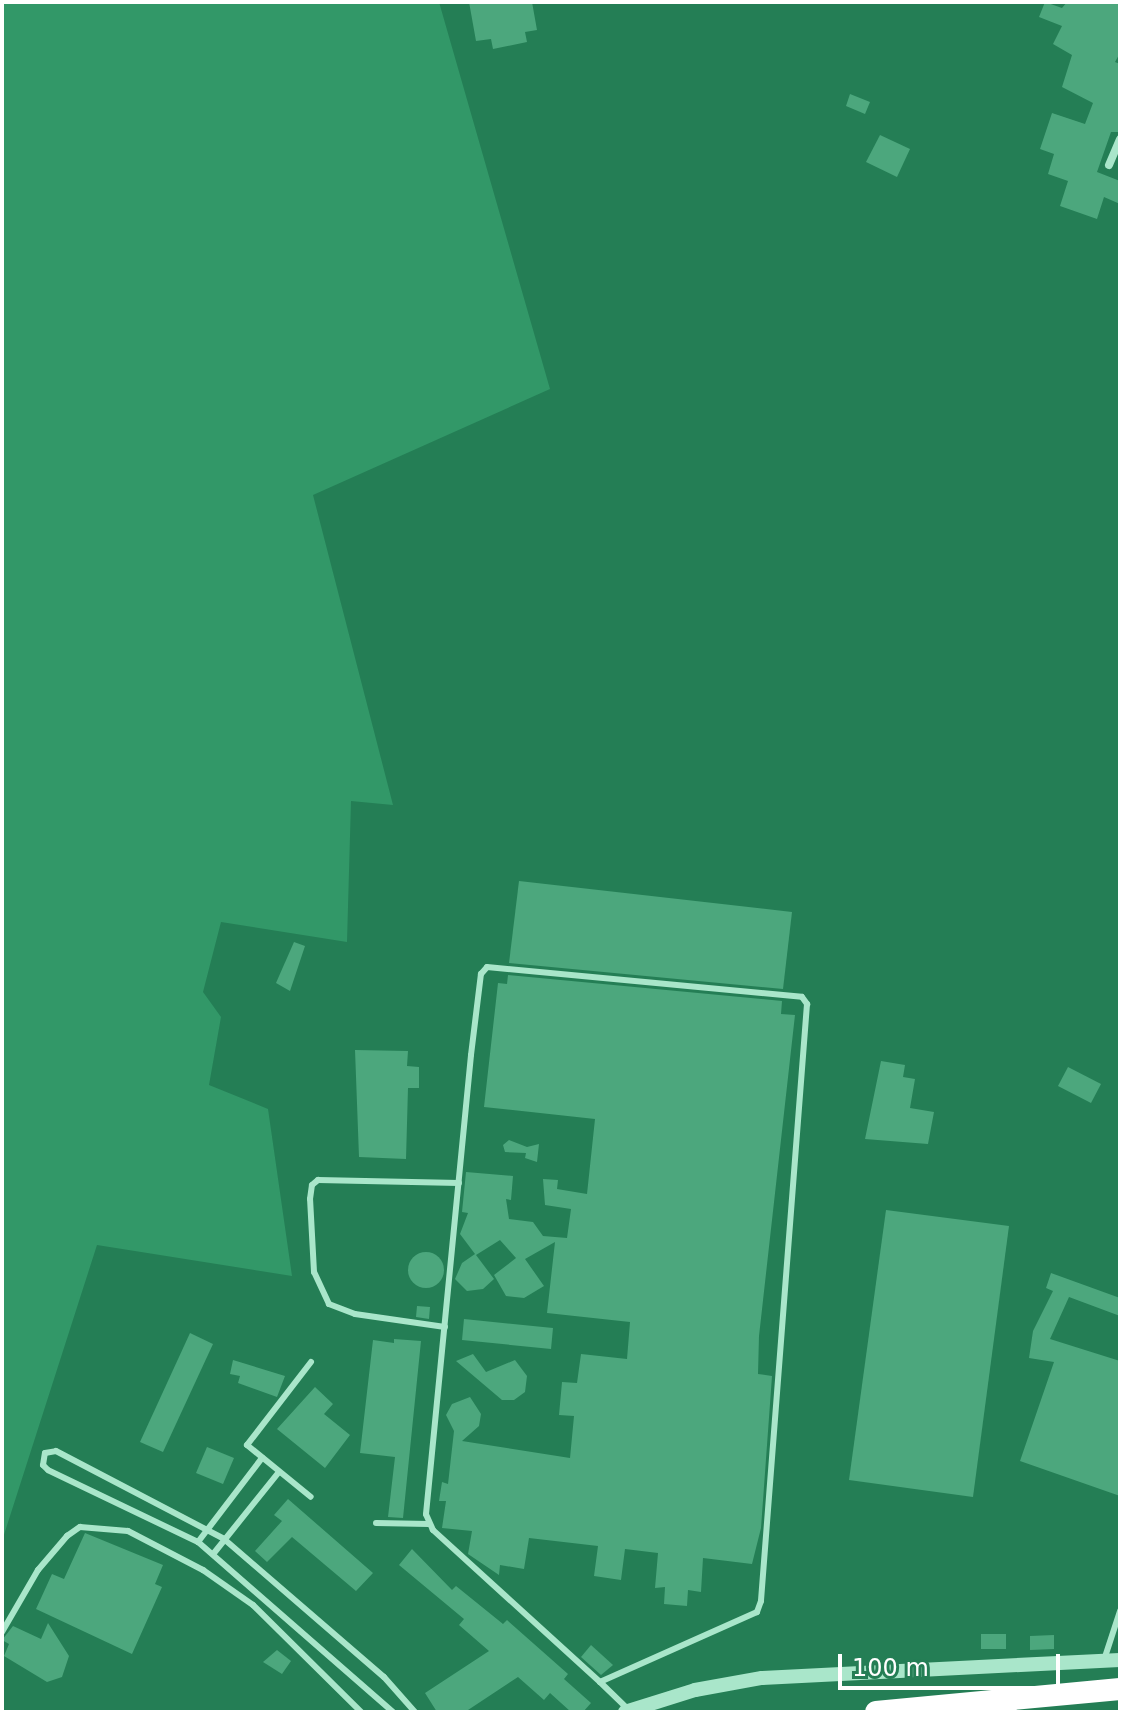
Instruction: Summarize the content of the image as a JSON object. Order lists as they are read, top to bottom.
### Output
{
  "scale_bar": "100 m"
}
